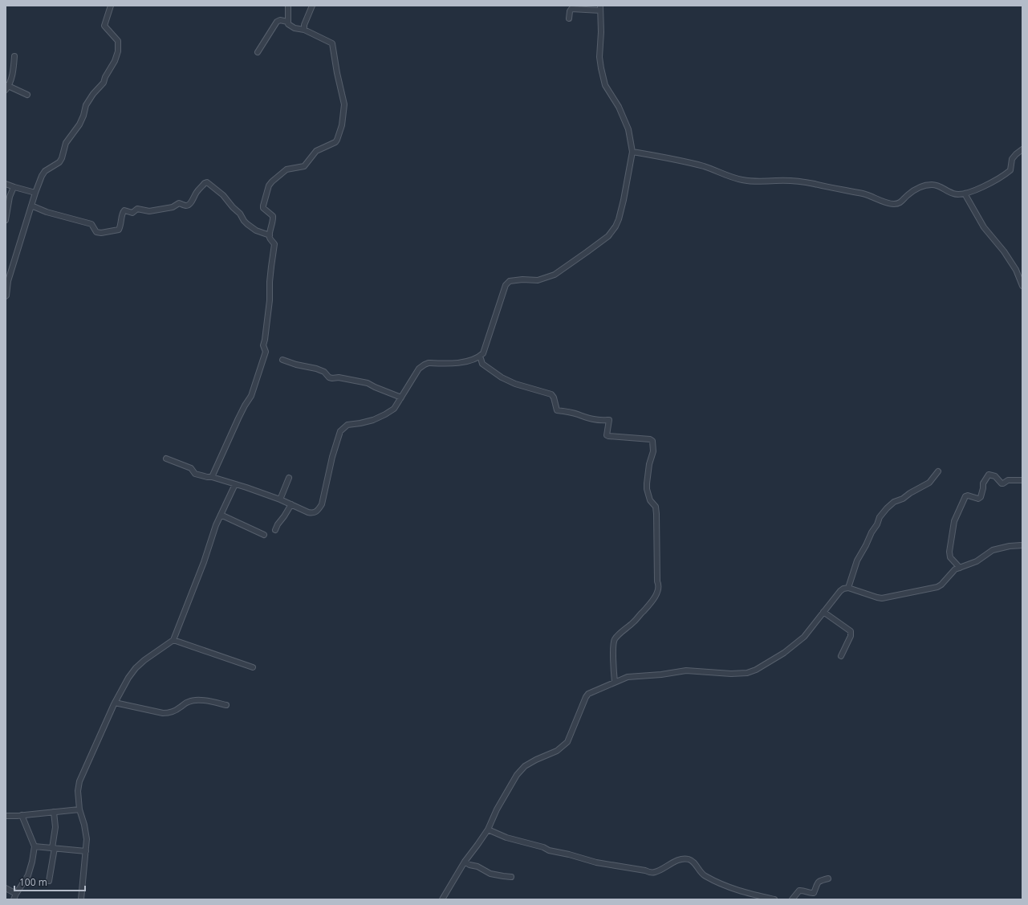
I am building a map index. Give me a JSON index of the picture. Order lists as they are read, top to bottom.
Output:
{
  "scale_bar": "100 m"
}
